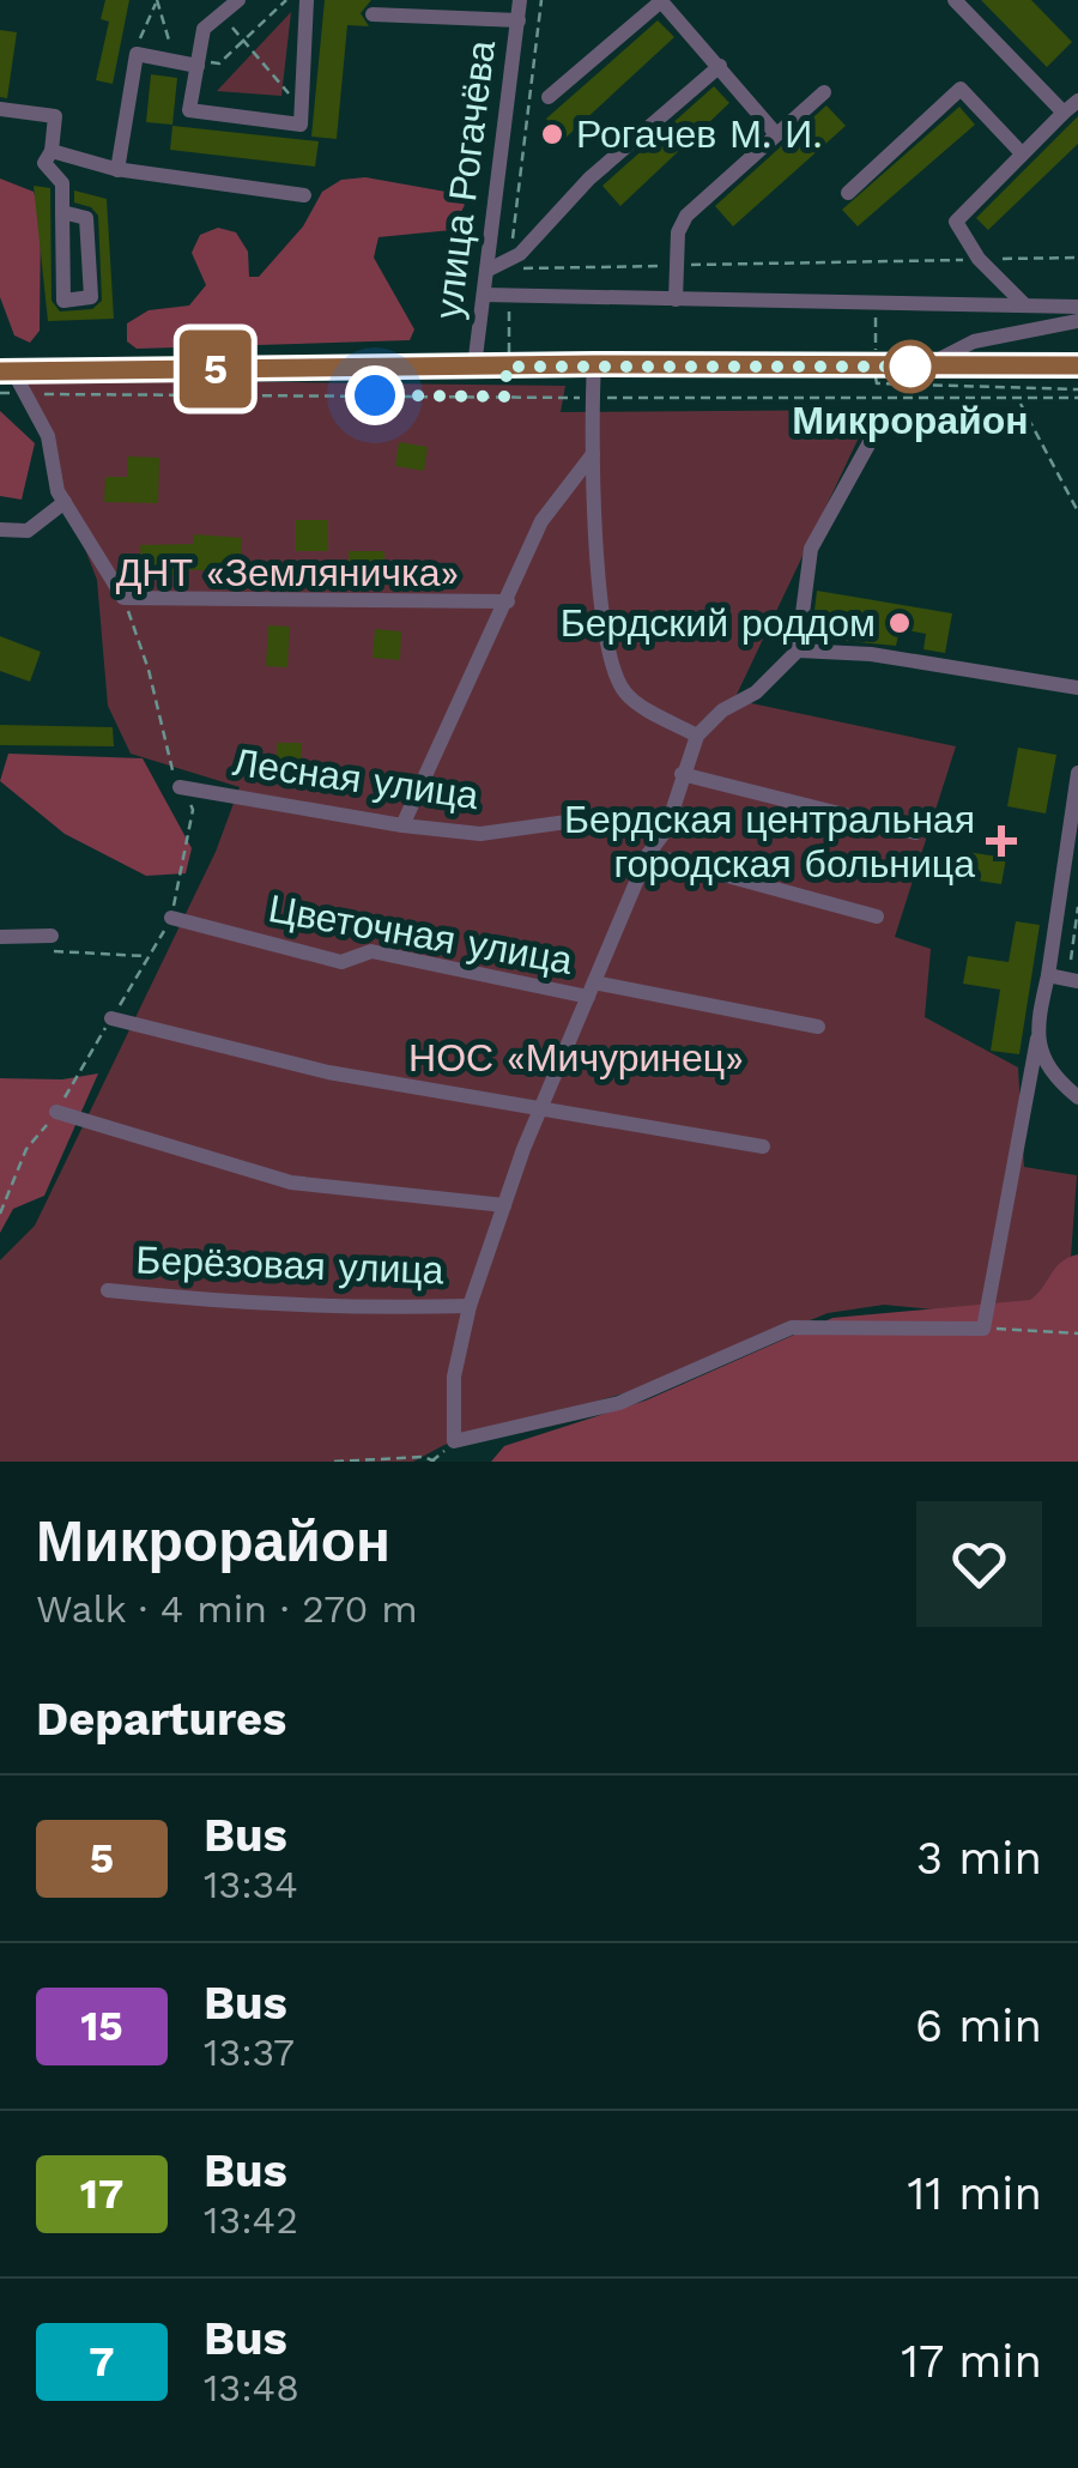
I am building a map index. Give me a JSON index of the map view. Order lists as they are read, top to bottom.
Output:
{
  "streets": {
    "street": [
      "улица Рогачёва",
      "Лесная улица",
      "Цветочная улица",
      "Берёзовая улица"
    ]
  },
  "parks": ["ДНТ «Земляничка»", "НОС «Мичуринец»"],
  "places": {
    "other": ["Рогачев М. И.", "Микрорайон", "Бердский роддом"],
    "health": ["Бердская центральная городская больница"]
  },
  "lines": ["bus line 5"],
  "page": {
    "on_map": "5",
    "heading": [
      ["Микрорайон", "Walk · 4 min · 270 m"],
      "Departures"
    ],
    "list": [
      {
        "mark": "5",
        "name": "Bus",
        "note": "13:34",
        "value": "3 min"
      },
      {
        "mark": "15",
        "name": "Bus",
        "note": "13:37",
        "value": "6 min"
      },
      {
        "mark": "17",
        "name": "Bus",
        "note": "13:42",
        "value": "11 min"
      },
      {
        "mark": "7",
        "name": "Bus",
        "note": "13:48",
        "value": "17 min"
      }
    ]
  }
}
